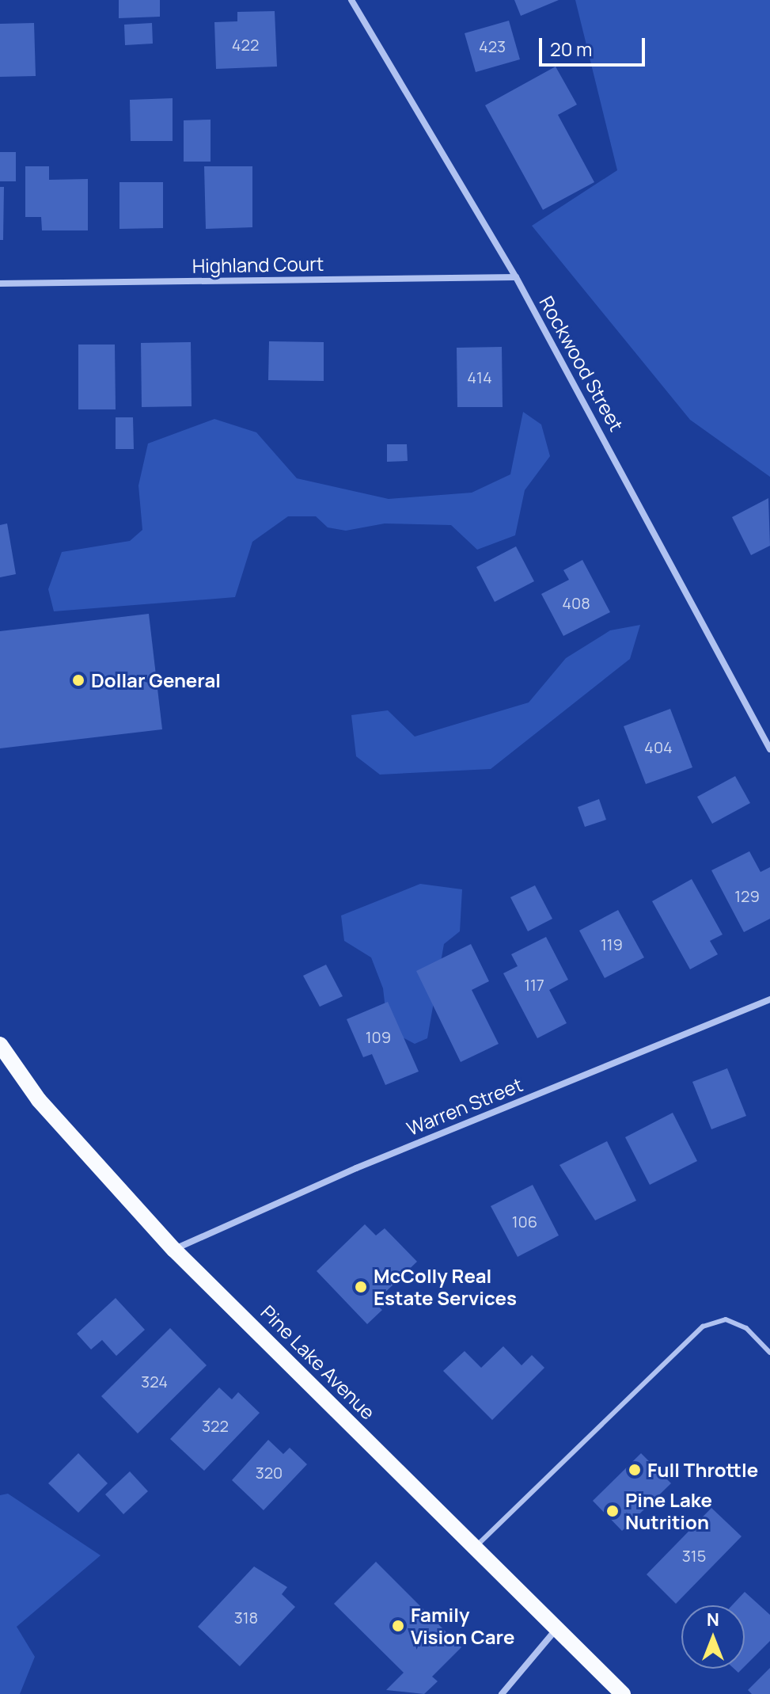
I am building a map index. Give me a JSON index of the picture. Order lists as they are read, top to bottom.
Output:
{
  "streets": {
    "main road": ["Pine Lake Avenue"],
    "street": ["Highland Court", "Rockwood Street", "Warren Street"]
  },
  "crossings": [
    ["Highland Court", "Rockwood Street"],
    ["Warren Street", "Pine Lake Avenue"]
  ],
  "places": [
    "Dollar General",
    "McColly Real Estate Services",
    "Full Throttle",
    "Pine Lake Nutrition",
    "Family Vision Care"
  ],
  "house_numbers": [
    "422",
    "423",
    "414",
    "408",
    "404",
    "129",
    "119",
    "117",
    "109",
    "106",
    "324",
    "322",
    "320",
    "315",
    "318"
  ],
  "scale_bar": "20 m",
  "north": "top"
}
